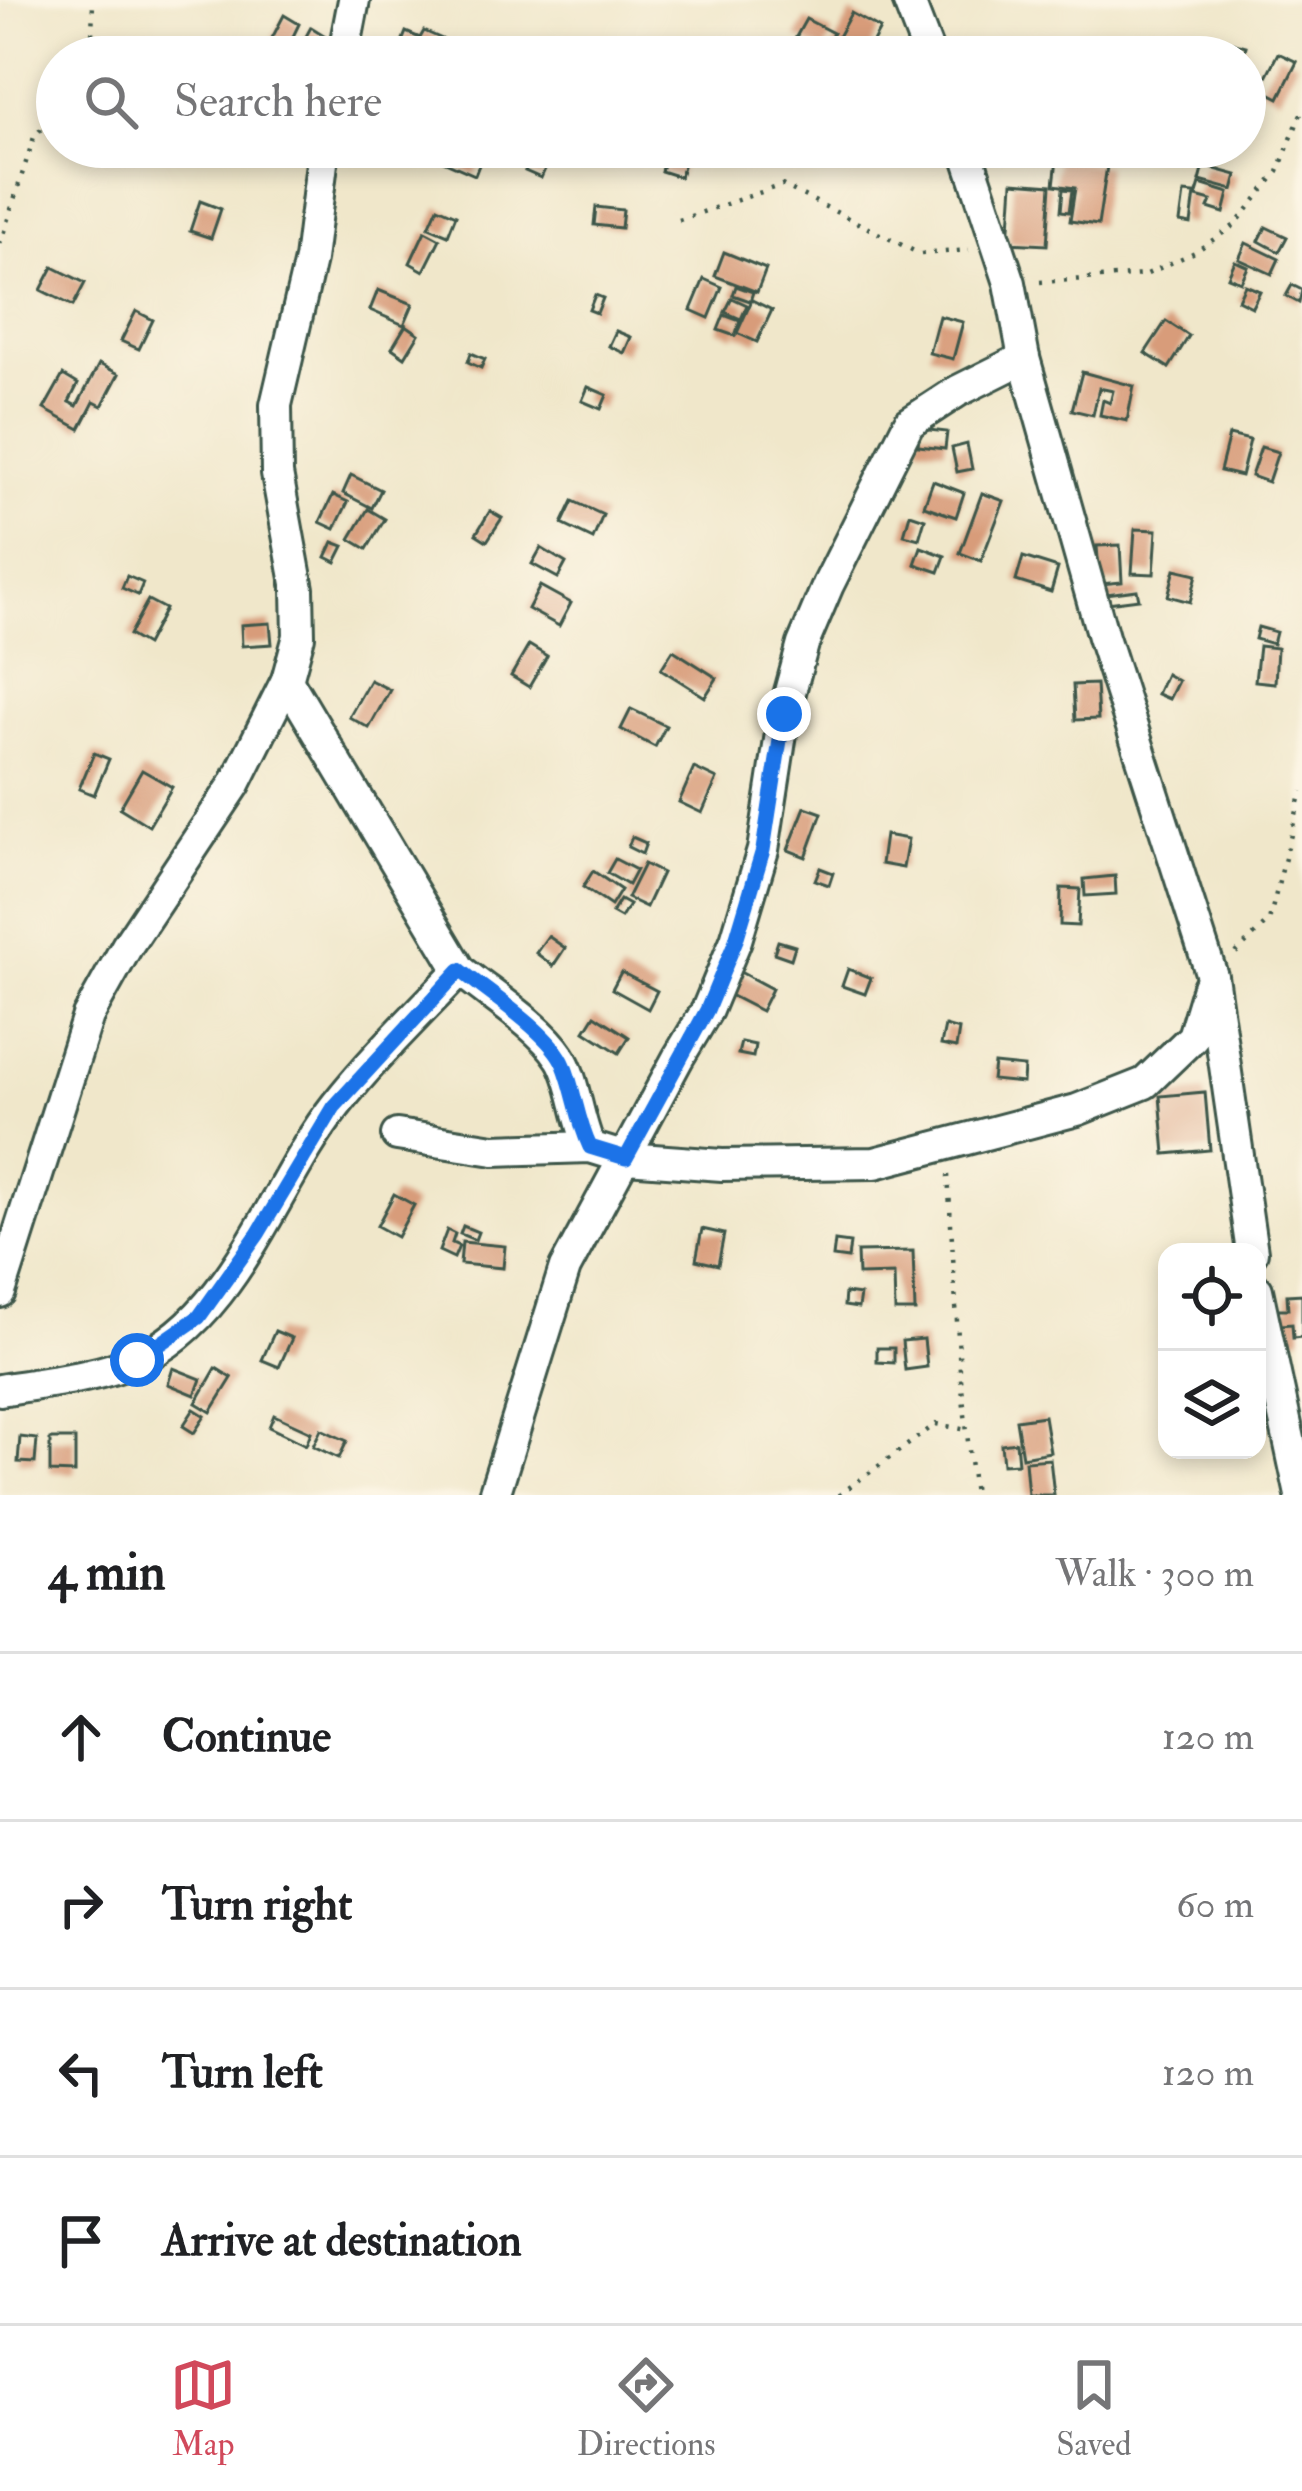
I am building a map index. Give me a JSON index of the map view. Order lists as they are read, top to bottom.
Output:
{
  "page": {
    "search": "Search here",
    "heading": ["4 min", "Walk · 300 m"],
    "list": [
      ["Continue", "120 m"],
      ["Turn right", "60 m"],
      ["Turn left", "120 m"],
      "Arrive at destination"
    ],
    "nav": ["Map", "Directions", "Saved"]
  }
}
